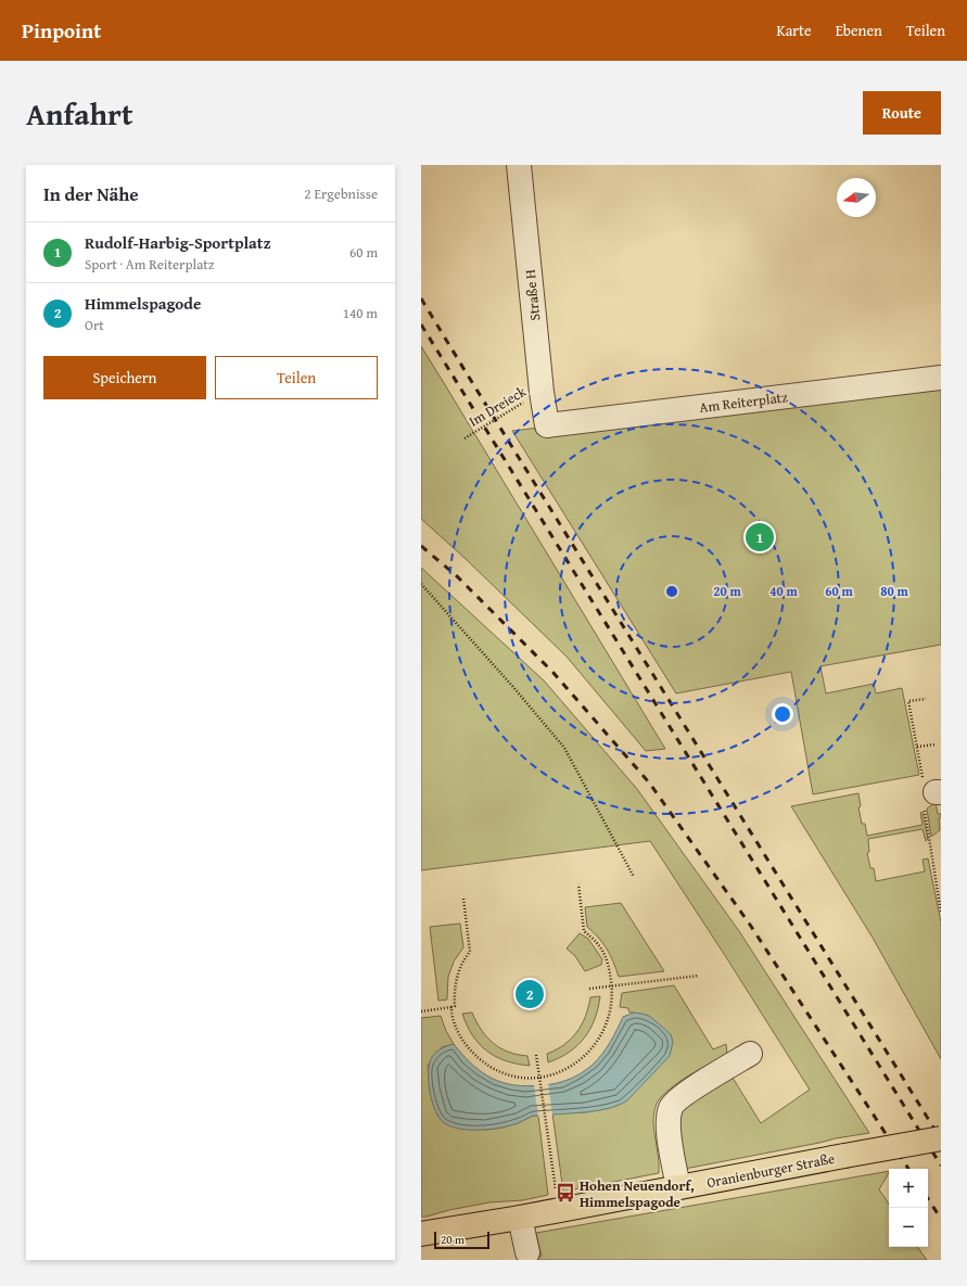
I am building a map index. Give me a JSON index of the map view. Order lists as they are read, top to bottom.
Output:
{
  "streets": {
    "main road": ["Oranienburger Straße"],
    "street": ["Straße H", "Am Reiterplatz"],
    "path": ["Im Dreieck"]
  },
  "crossings": [
    ["Straße H", "Am Reiterplatz"],
    ["Straße H", "Im Dreieck"]
  ],
  "places": {
    "bus stop": ["Hohen Neuendorf, Himmelspagode"]
  },
  "scale_bar": "20 m",
  "north": "left",
  "page": {
    "header": "Pinpoint",
    "nav": ["Karte", "Ebenen", "Teilen"],
    "title": "Anfahrt",
    "buttons": [
      "Route",
      ["Speichern", "Teilen"]
    ],
    "heading": ["In der Nähe", "2 Ergebnisse"],
    "list": [
      {
        "mark": "1",
        "name": "Rudolf-Harbig-Sportplatz",
        "note": "Sport · Am Reiterplatz",
        "value": "60 m"
      },
      {
        "mark": "2",
        "name": "Himmelspagode",
        "note": "Ort",
        "value": "140 m"
      }
    ],
    "pins": ["1", "2"],
    "map_buttons": ["+", "−"],
    "scale": "20 m"
  },
  "rings": [
    "20 m",
    "40 m",
    "60 m",
    "80 m"
  ]
}
